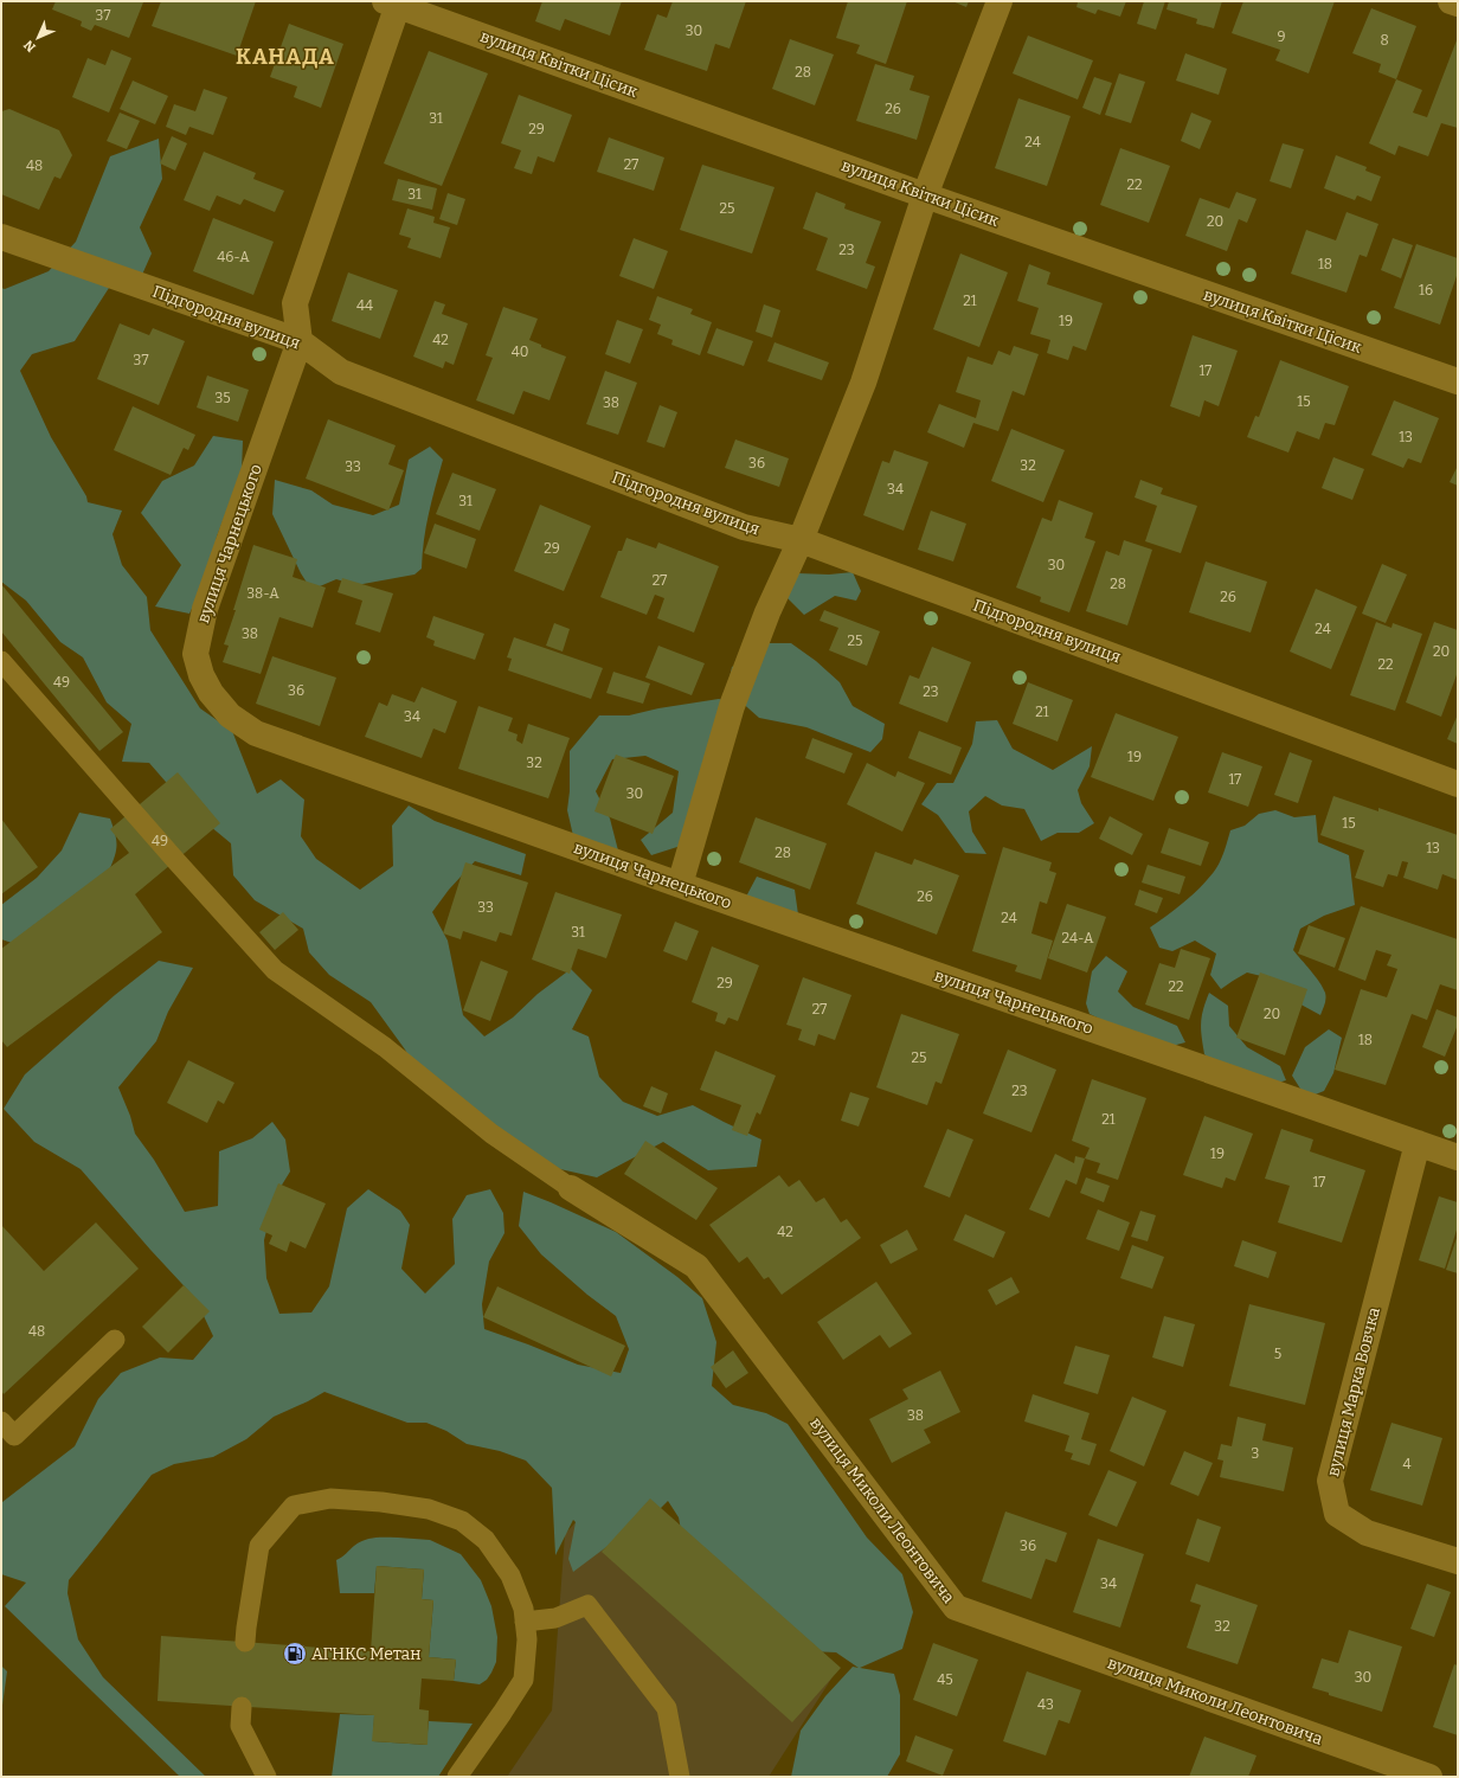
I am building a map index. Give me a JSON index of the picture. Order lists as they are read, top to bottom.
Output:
{
  "streets": {
    "street": [
      "вулиця Квітки Цісик",
      "Підгородня вулиця",
      "вулиця Чарнецького",
      "вулиця Марка Вовчка",
      "вулиця Миколи Леонтовича"
    ]
  },
  "crossings": [
    ["Підгородня вулиця", "вулиця Чарнецького"],
    ["вулиця Чарнецького", "вулиця Марка Вовчка"]
  ],
  "districts": ["КАНАДА"],
  "places": {
    "fuel station": ["АГНКС Метан"]
  },
  "house_numbers": [
    "37",
    "30",
    "9",
    "8",
    "28",
    "26",
    "31",
    "29",
    "24",
    "27",
    "48",
    "22",
    "31",
    "25",
    "20",
    "23",
    "46-А",
    "18",
    "16",
    "21",
    "44",
    "19",
    "42",
    "40",
    "37",
    "17",
    "35",
    "15",
    "38",
    "13",
    "36",
    "32",
    "33",
    "34",
    "31",
    "29",
    "30",
    "27",
    "28",
    "38-А",
    "26",
    "24",
    "38",
    "25",
    "20",
    "22",
    "49",
    "36",
    "23",
    "21",
    "34",
    "19",
    "32",
    "17",
    "30",
    "15",
    "49",
    "13",
    "28",
    "26",
    "33",
    "24",
    "31",
    "24-А",
    "29",
    "22",
    "27",
    "20",
    "18",
    "25",
    "23",
    "21",
    "19",
    "17",
    "42",
    "48",
    "5",
    "38",
    "3",
    "4",
    "36",
    "34",
    "32",
    "30",
    "45",
    "43"
  ],
  "north": "bottom left"
}
